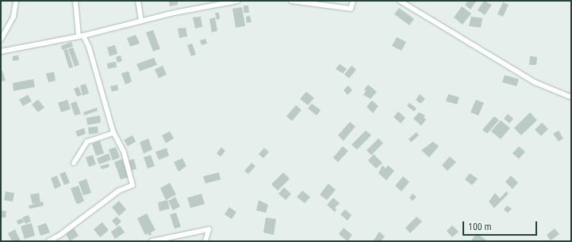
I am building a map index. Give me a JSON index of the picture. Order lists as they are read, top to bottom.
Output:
{
  "scale_bar": "100 m"
}
